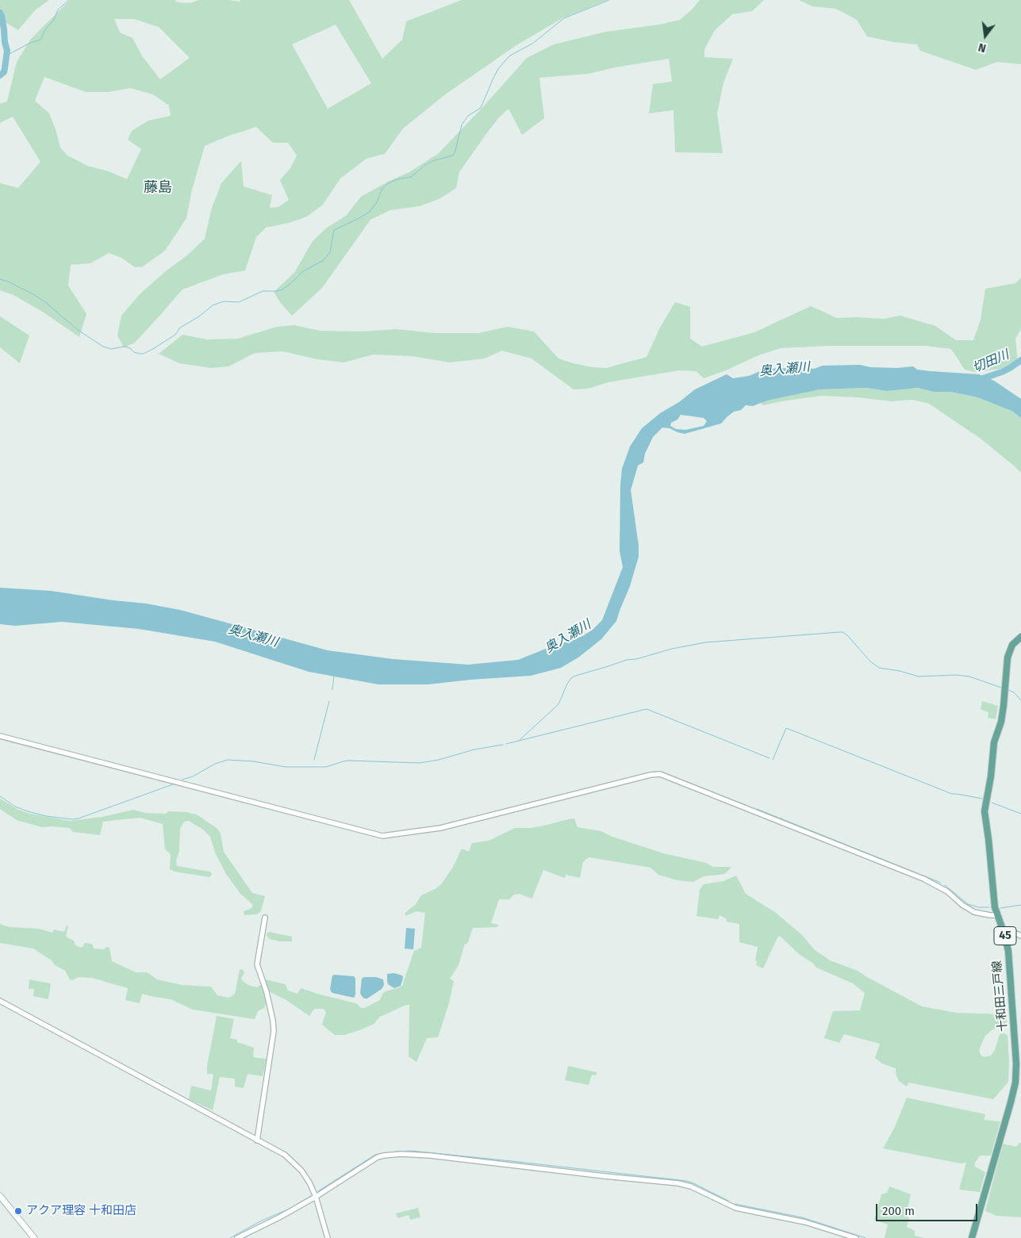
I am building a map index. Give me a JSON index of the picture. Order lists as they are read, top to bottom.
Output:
{
  "streets": {
    "main road": ["45", "十和田三戸線"]
  },
  "districts": ["藤島"],
  "water": ["切田川", "奥入瀬川"],
  "places": ["アクア理容 十和田店"],
  "scale_bar": "200 m",
  "north": "bottom"
}
